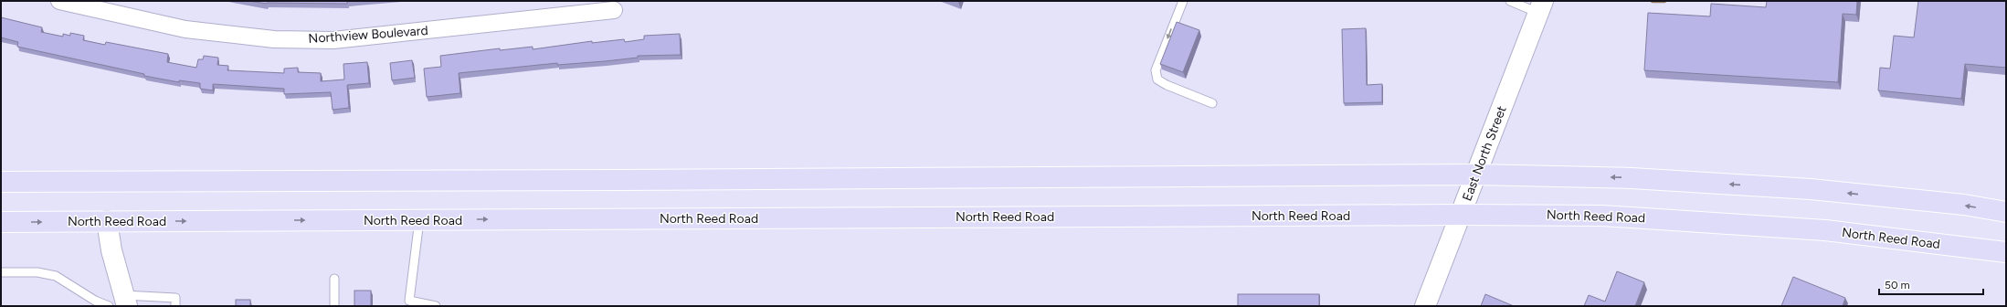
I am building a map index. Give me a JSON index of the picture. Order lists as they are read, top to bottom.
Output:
{
  "streets": {
    "main road": ["North Reed Road"],
    "street": ["Northview Boulevard", "East North Street"]
  },
  "crossings": [
    ["East North Street", "North Reed Road"]
  ],
  "scale_bar": "50 m"
}
